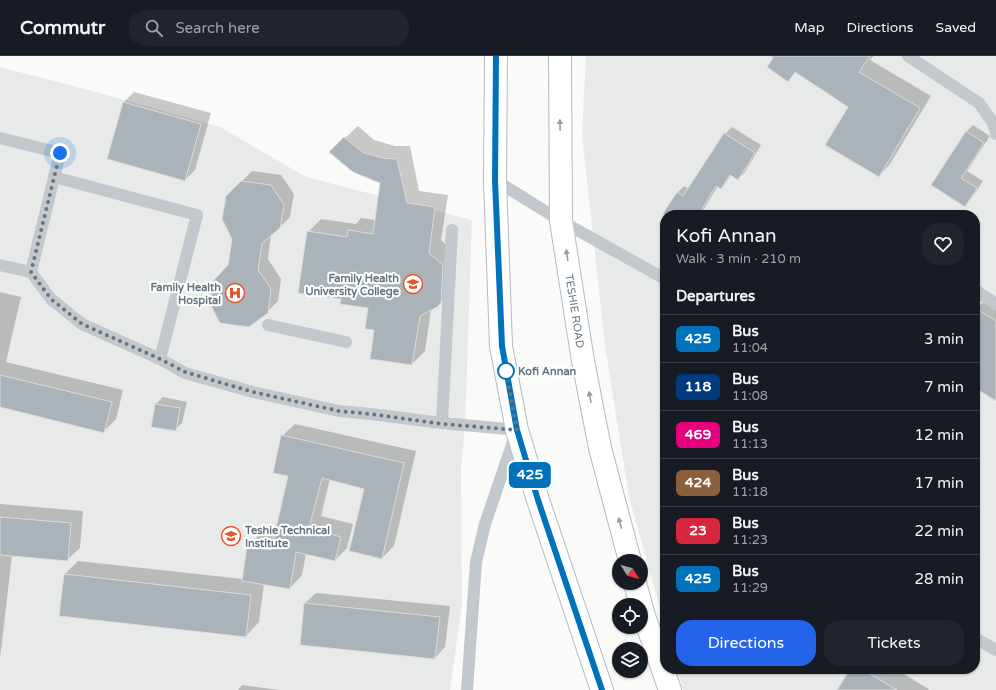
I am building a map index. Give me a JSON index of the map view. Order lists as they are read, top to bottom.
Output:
{
  "streets": {
    "main road": ["TESHIE ROAD"]
  },
  "places": {
    "school or university": ["Family Health University College", "Teshie Technical Institute"],
    "hospital": ["Family Health Hospital"],
    "other": ["Kofi Annan"]
  },
  "lines": ["bus line 425"],
  "north": "bottom right",
  "page": {
    "header": "Commutr",
    "search": "Search here",
    "nav": ["Map", "Directions", "Saved"],
    "on_map": "425",
    "heading": [
      ["Kofi Annan", "Walk · 3 min · 210 m"],
      "Departures"
    ],
    "list": [
      {
        "mark": "425",
        "name": "Bus",
        "note": "11:04",
        "value": "3 min"
      },
      {
        "mark": "118",
        "name": "Bus",
        "note": "11:08",
        "value": "7 min"
      },
      {
        "mark": "469",
        "name": "Bus",
        "note": "11:13",
        "value": "12 min"
      },
      {
        "mark": "424",
        "name": "Bus",
        "note": "11:18",
        "value": "17 min"
      },
      {
        "mark": "23",
        "name": "Bus",
        "note": "11:23",
        "value": "22 min"
      },
      {
        "mark": "425",
        "name": "Bus",
        "note": "11:29",
        "value": "28 min"
      }
    ],
    "buttons": ["Directions", "Tickets"]
  }
}
